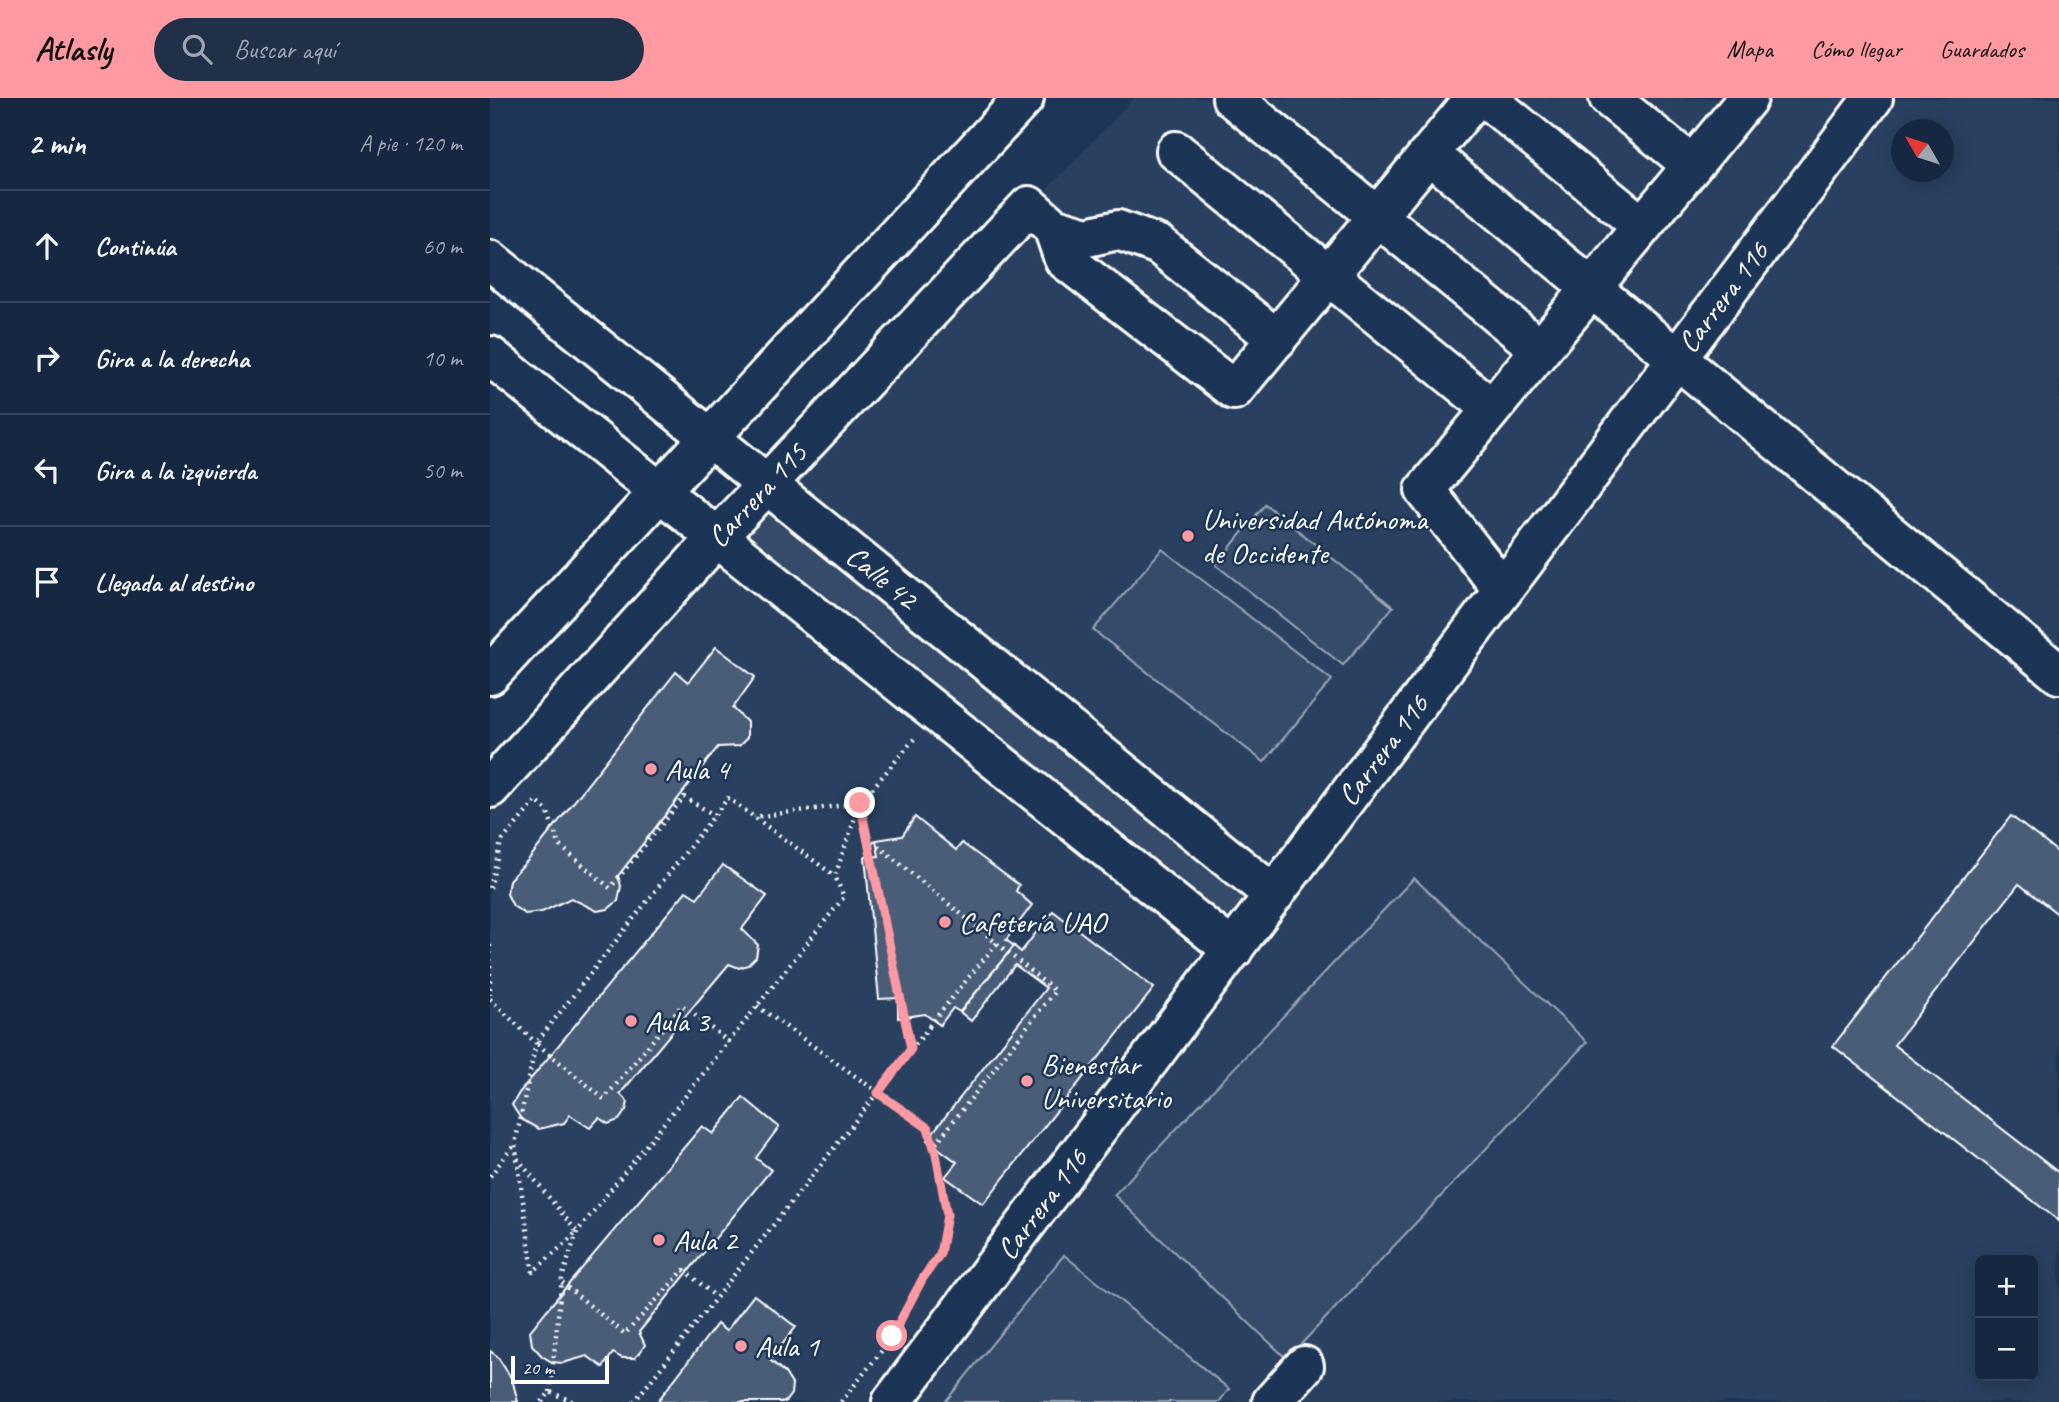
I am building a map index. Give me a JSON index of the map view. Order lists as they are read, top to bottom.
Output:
{
  "streets": {
    "street": ["Carrera 116", "Carrera 115", "Calle 42"]
  },
  "crossings": [
    ["Carrera 116", "Calle 42"],
    ["Carrera 115", "Calle 42"]
  ],
  "places": [
    "Universidad Autónoma de Occidente",
    "Aula 4",
    "Cafetería UAO",
    "Aula 3",
    "Bienestar Universitario",
    "Aula 2",
    "Aula 1"
  ],
  "scale_bar": "20 m",
  "north": "top left",
  "page": {
    "header": "Atlasly",
    "search": "Buscar aquí",
    "nav": ["Mapa", "Cómo llegar", "Guardados"],
    "heading": ["2 min", "A pie · 120 m"],
    "list": [
      ["Continúa", "60 m"],
      ["Gira a la derecha", "10 m"],
      ["Gira a la izquierda", "50 m"],
      "Llegada al destino"
    ],
    "map_buttons": ["+", "−"],
    "scale": "20 m"
  }
}
